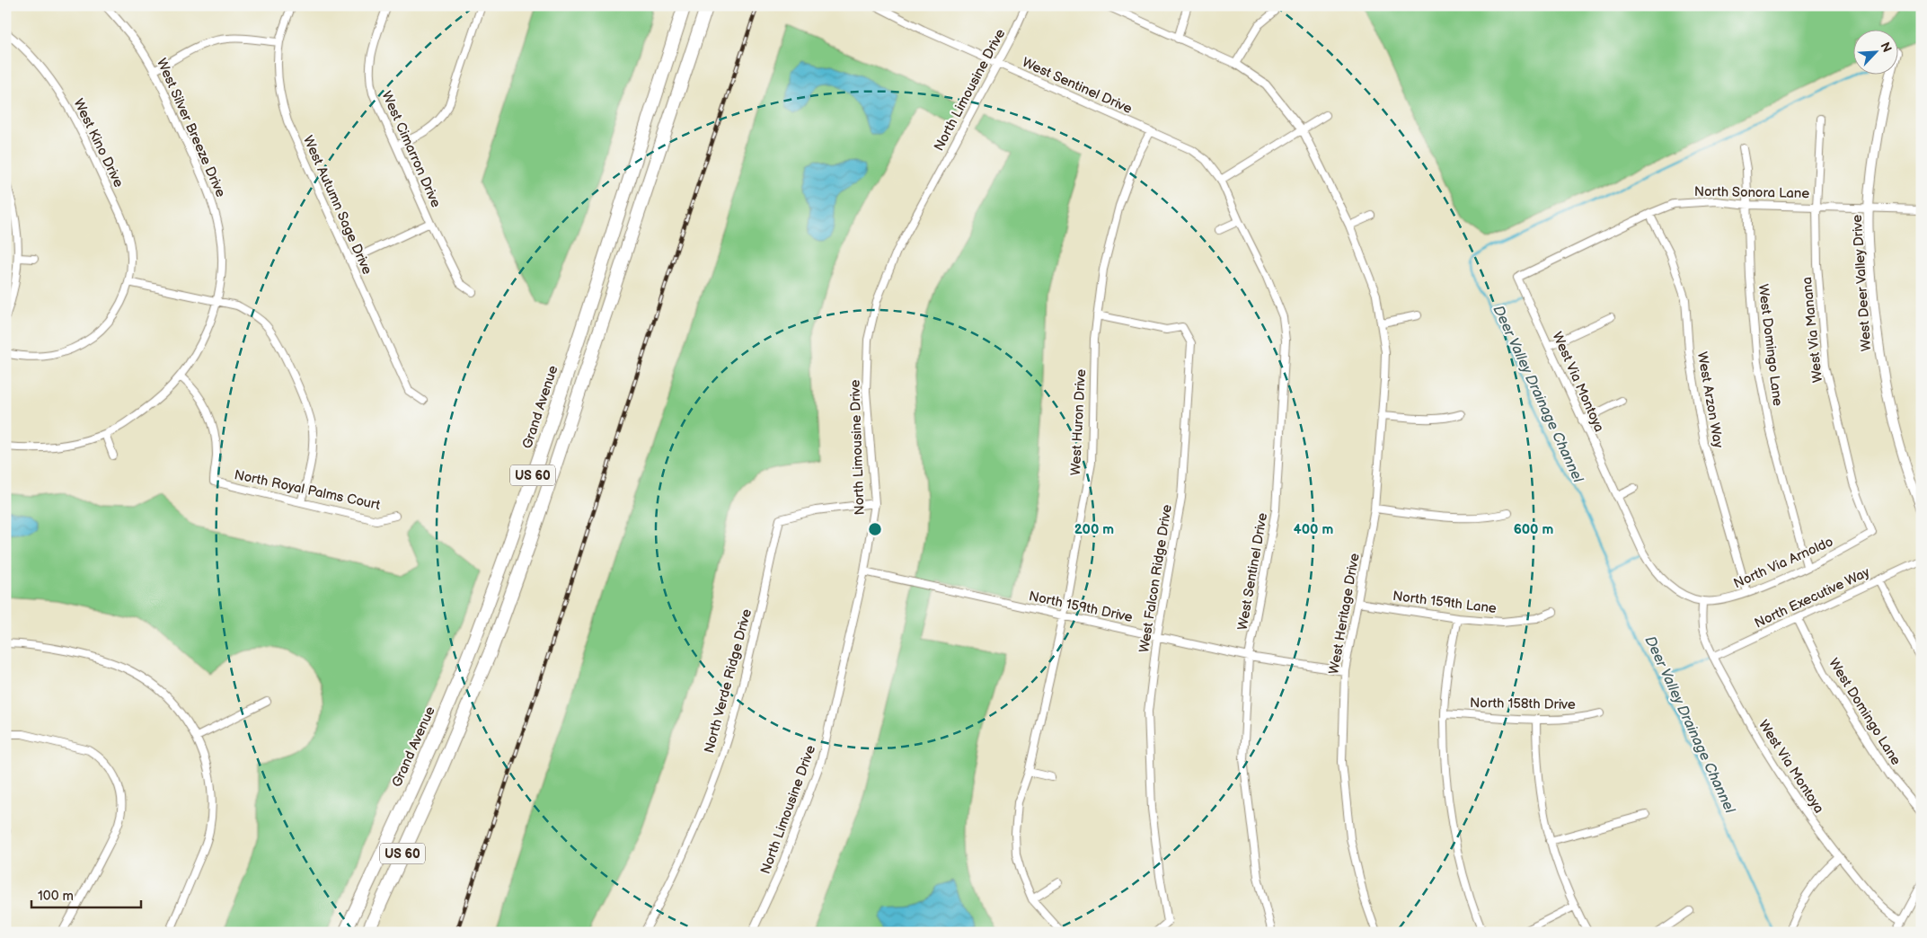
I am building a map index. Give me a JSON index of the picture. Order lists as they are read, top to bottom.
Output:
{
  "streets": {
    "highway": ["Grand Avenue", "US 60"],
    "street": [
      "West Sentinel Drive",
      "North Limousine Drive",
      "West Silver Breeze Drive",
      "West Kino Drive",
      "West Cimarron Drive",
      "North Sonora Lane",
      "West Autumn Sage Drive",
      "West Deer Valley Drive",
      "West Via Manana",
      "West Domingo Lane",
      "West Via Montoya",
      "West Arzon Way",
      "West Huron Drive",
      "North Royal Palms Court",
      "North Via Arnoldo",
      "West Falcon Ridge Drive",
      "North Executive Way",
      "North 159th Lane",
      "North 159th Drive",
      "West Heritage Drive",
      "North Verde Ridge Drive",
      "North 158th Drive"
    ]
  },
  "crossings": [
    ["West Sentinel Drive", "North Limousine Drive"],
    ["West Sentinel Drive", "West Huron Drive"],
    ["West Sentinel Drive", "North 159th Drive"],
    ["North Limousine Drive", "North 159th Drive"],
    ["North Limousine Drive", "North Verde Ridge Drive"],
    ["West Silver Breeze Drive", "North Royal Palms Court"],
    ["North Sonora Lane", "West Deer Valley Drive"],
    ["North Sonora Lane", "West Via Manana"],
    ["North Sonora Lane", "West Domingo Lane"],
    ["North Sonora Lane", "West Via Montoya"],
    ["North Sonora Lane", "West Arzon Way"],
    ["West Via Manana", "North Via Arnoldo"],
    ["West Domingo Lane", "North Via Arnoldo"],
    ["West Domingo Lane", "North Executive Way"],
    ["West Via Montoya", "North Via Arnoldo"],
    ["West Via Montoya", "North Executive Way"],
    ["West Arzon Way", "North Via Arnoldo"],
    ["West Huron Drive", "West Falcon Ridge Drive"],
    ["West Huron Drive", "North 159th Drive"],
    ["West Falcon Ridge Drive", "North 159th Drive"],
    ["North 159th Lane", "West Heritage Drive"],
    ["North 159th Drive", "West Heritage Drive"]
  ],
  "water": ["Deer Valley Drainage Channel"],
  "scale_bar": "100 m",
  "north": "top right",
  "rings": ["200 m", "400 m", "600 m"]
}
